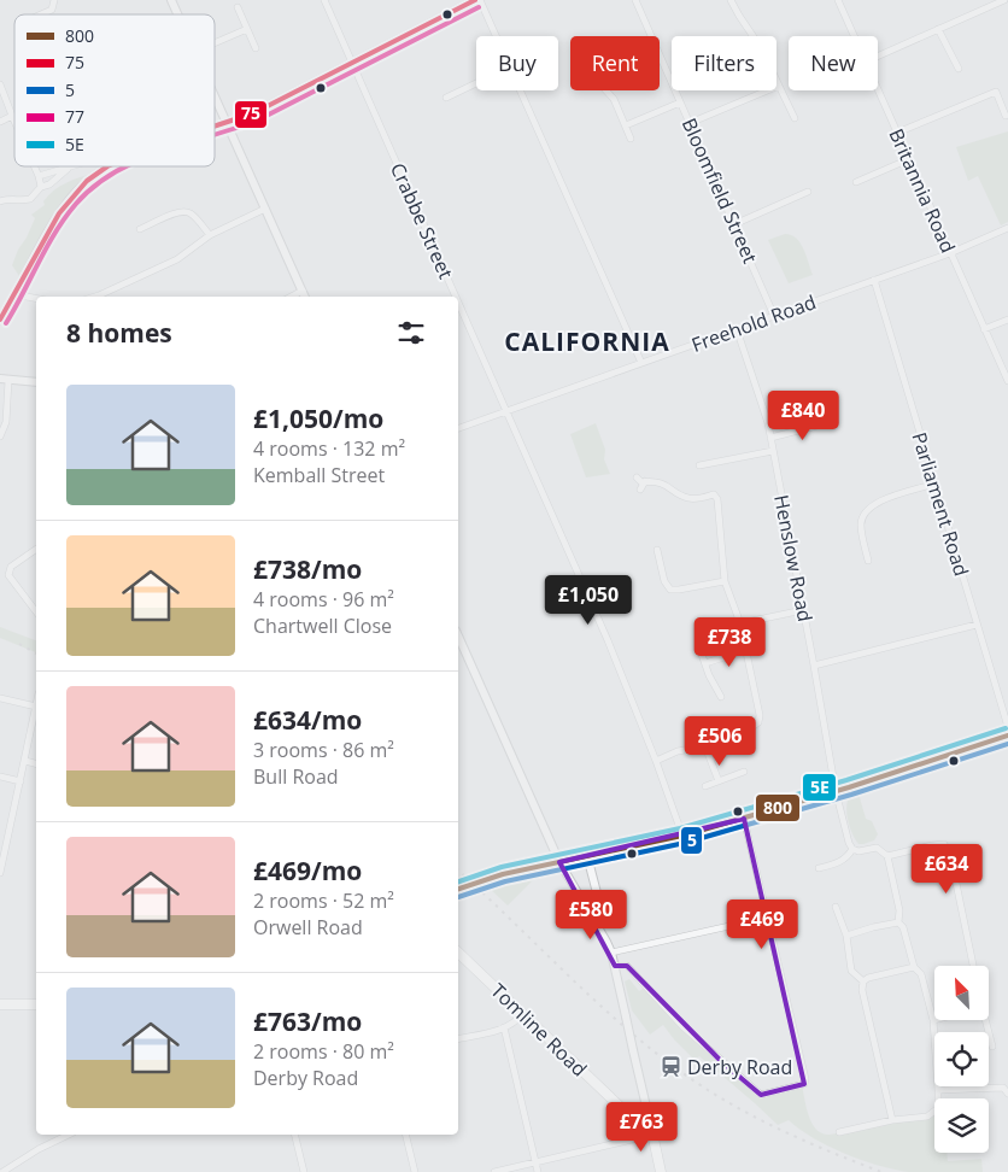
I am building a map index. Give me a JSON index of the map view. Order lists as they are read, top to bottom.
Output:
{
  "streets": {
    "main road": ["Tomline Road"],
    "street": [
      "Bloomfield Street",
      "Britannia Road",
      "Crabbe Street",
      "Freehold Road",
      "Parliament Road",
      "Henslow Road"
    ]
  },
  "crossings": [
    ["Bloomfield Street", "Freehold Road"],
    ["Britannia Road", "Freehold Road"],
    ["Crabbe Street", "Freehold Road"],
    ["Freehold Road", "Parliament Road"],
    ["Freehold Road", "Henslow Road"]
  ],
  "districts": ["CALIFORNIA"],
  "places": {
    "station": ["Derby Road"]
  },
  "lines": [
    "transit line 75",
    "transit line 77",
    "transit line 5E",
    "transit line 800",
    "transit line 5"
  ],
  "legend": [
    "800",
    "75",
    "5",
    "77",
    "5E"
  ],
  "north": "top left",
  "page": {
    "chip": [
      "Buy",
      "Rent",
      "Filters",
      "New"
    ],
    "heading": "8 homes",
    "list": [
      {
        "name": "£1,050/mo",
        "note": "4 rooms · 132 m² · Kemball Street"
      },
      {
        "name": "£738/mo",
        "note": "4 rooms · 96 m² · Chartwell Close"
      },
      {
        "name": "£634/mo",
        "note": "3 rooms · 86 m² · Bull Road"
      },
      {
        "name": "£469/mo",
        "note": "2 rooms · 52 m² · Orwell Road"
      },
      {
        "name": "£763/mo",
        "note": "2 rooms · 80 m² · Derby Road"
      }
    ],
    "price": [
      "£840",
      "£1,050",
      "£738",
      "£506",
      "£634",
      "£580",
      "£469",
      "£763"
    ]
  }
}
